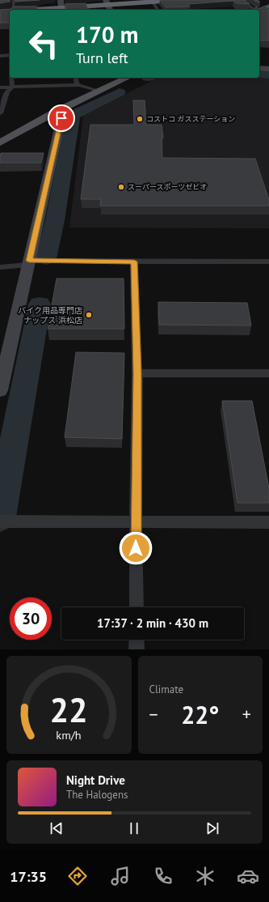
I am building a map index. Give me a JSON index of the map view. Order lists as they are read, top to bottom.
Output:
{
  "places": ["コストコ ガスステーション", "スーパースポーツゼビオ", "バイク用品専門店 ナップス 浜松店"],
  "page": {
    "turn": ["170 m", "Turn left"],
    "limit": "30",
    "trip": "17:37 · 2 min · 430 m",
    "tile": "Climate",
    "heat": ["−", "22°", "+"],
    "song": ["Night Drive", "The Halogens"],
    "tabs": "17:35",
    "gauge": ["22", "km/h"]
  }
}
